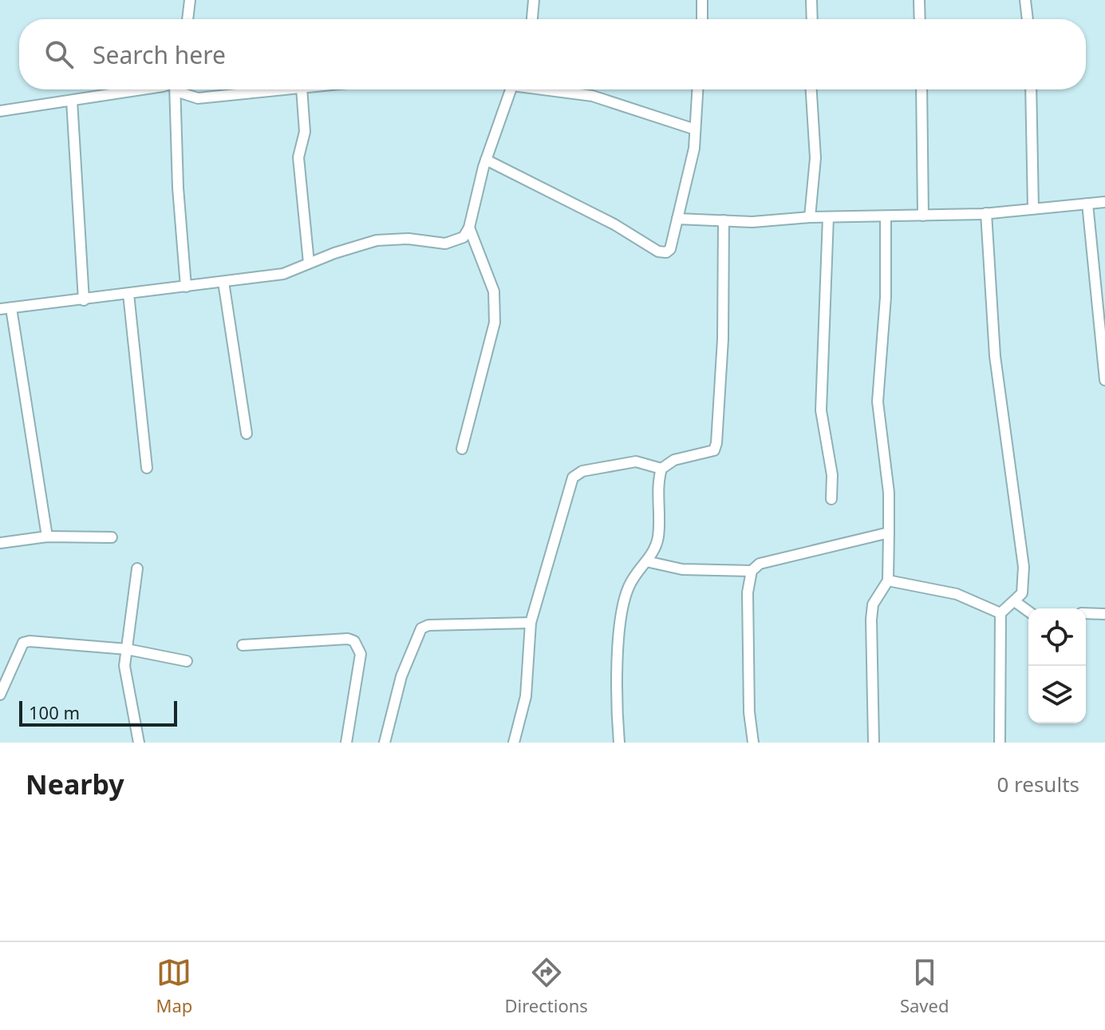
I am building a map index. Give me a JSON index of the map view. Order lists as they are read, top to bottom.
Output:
{
  "scale_bar": "100 m",
  "page": {
    "search": "Search here",
    "scale": "100 m",
    "heading": ["Nearby", "0 results"],
    "nav": ["Map", "Directions", "Saved"]
  }
}
